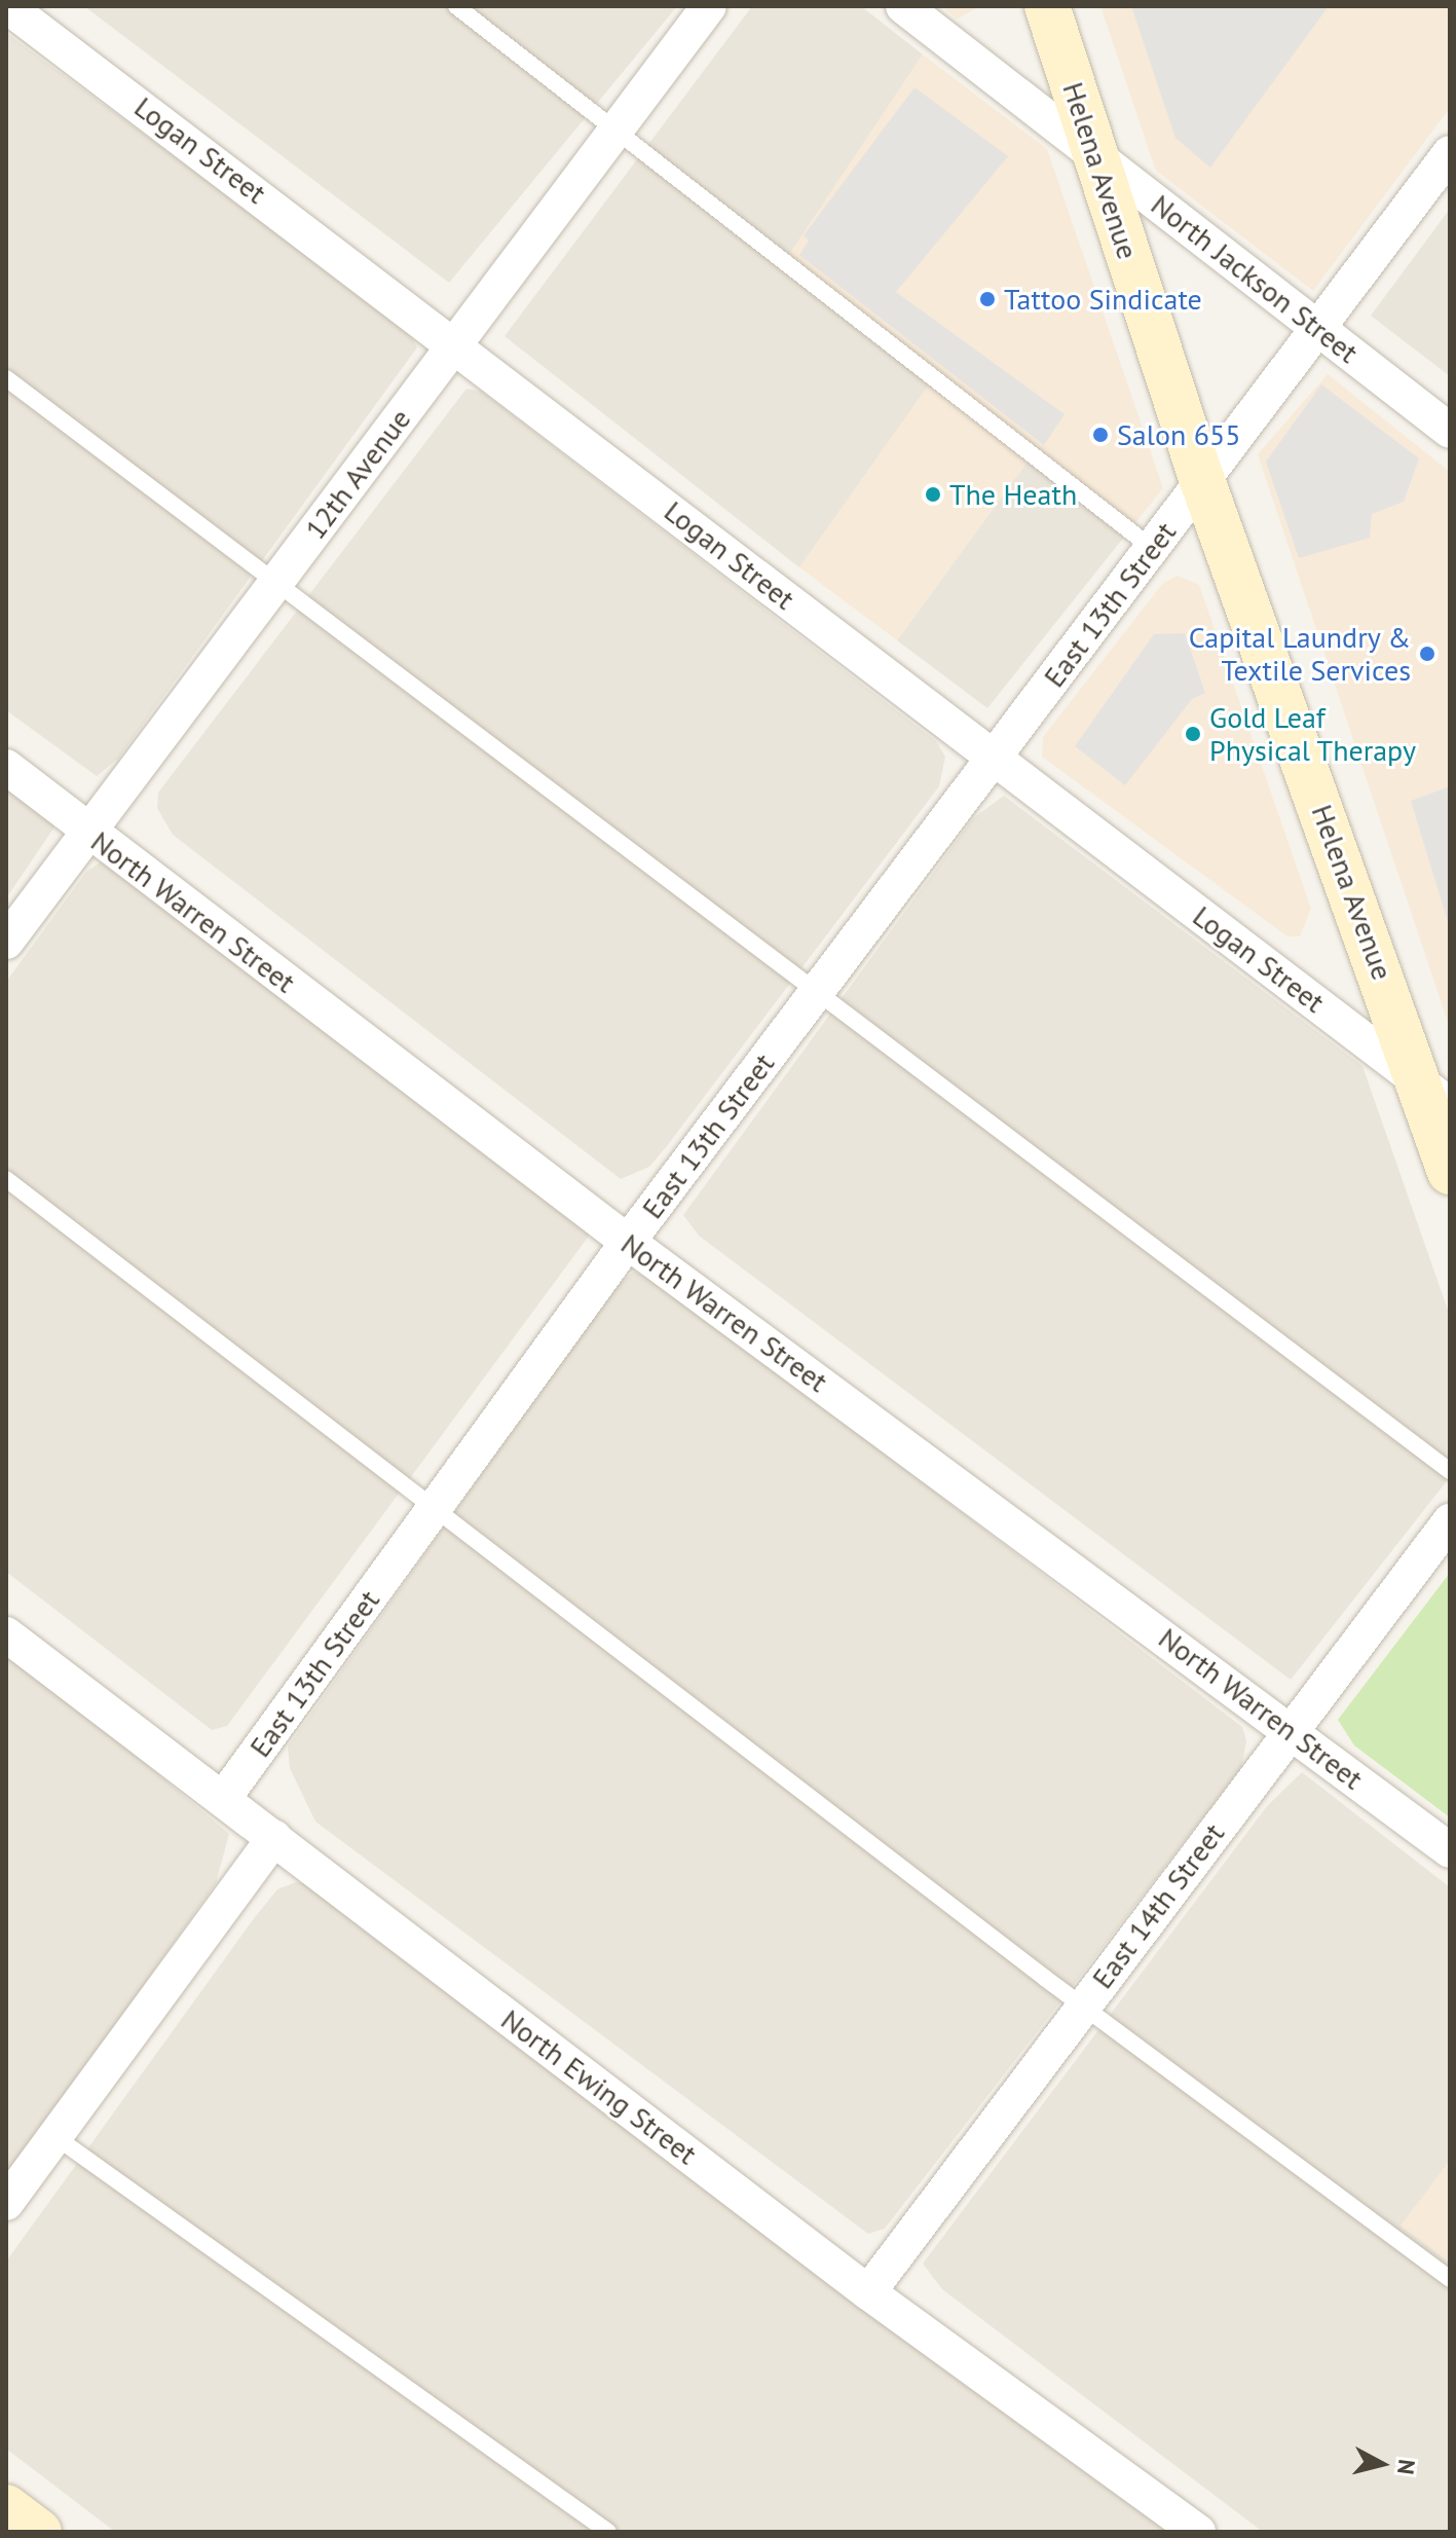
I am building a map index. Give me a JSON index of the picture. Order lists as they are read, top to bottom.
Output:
{
  "streets": {
    "main road": ["Helena Avenue"],
    "street": [
      "Logan Street",
      "North Jackson Street",
      "12th Avenue",
      "East 13th Street",
      "North Warren Street",
      "East 14th Street",
      "North Ewing Street"
    ]
  },
  "crossings": [
    ["Logan Street", "Helena Avenue"],
    ["Logan Street", "12th Avenue"],
    ["Logan Street", "East 13th Street"],
    ["Helena Avenue", "North Jackson Street"],
    ["Helena Avenue", "East 13th Street"],
    ["North Jackson Street", "East 13th Street"],
    ["12th Avenue", "North Warren Street"],
    ["East 13th Street", "North Warren Street"],
    ["East 13th Street", "North Ewing Street"],
    ["North Warren Street", "East 14th Street"],
    ["East 14th Street", "North Ewing Street"]
  ],
  "places": [
    "Tattoo Sindicate",
    "Salon 655",
    "The Heath",
    "Capital Laundry & Textile Services",
    "Gold Leaf Physical Therapy"
  ],
  "north": "right"
}
